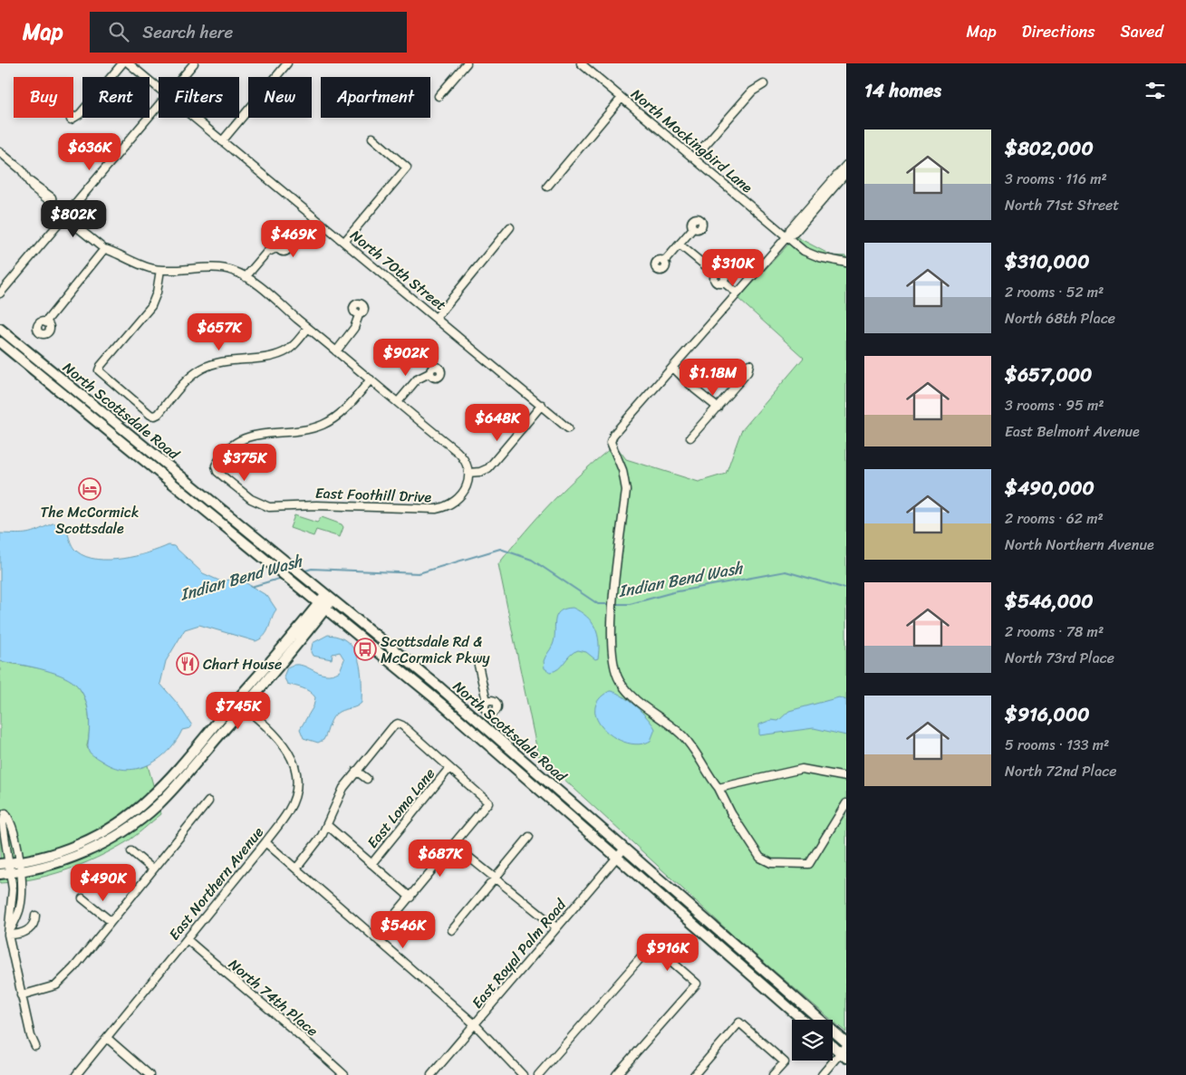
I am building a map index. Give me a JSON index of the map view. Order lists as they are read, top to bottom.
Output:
{
  "streets": {
    "main road": ["North Scottsdale Road"],
    "street": [
      "North Mockingbird Lane",
      "North 70th Street",
      "East Foothill Drive",
      "East Loma Lane",
      "East Northern Avenue",
      "East Royal Palm Road",
      "North 74th Place"
    ]
  },
  "crossings": [
    ["North Scottsdale Road", "East Royal Palm Road"],
    ["East Northern Avenue", "North 74th Place"]
  ],
  "water": ["Indian Bend Wash"],
  "places": {
    "hotel": ["The McCormick Scottsdale"],
    "bus stop": ["Scottsdale Rd & McCormick Pkwy"],
    "restaurant": ["Chart House"]
  },
  "page": {
    "header": "Map",
    "search": "Search here",
    "nav": ["Map", "Directions", "Saved"],
    "heading": "14 homes",
    "chip": [
      "Buy",
      "Rent",
      "Filters",
      "New",
      "Apartment"
    ],
    "list": [
      {
        "name": "$802,000",
        "note": "3 rooms · 116 m² · North 71st Street"
      },
      {
        "name": "$310,000",
        "note": "2 rooms · 52 m² · North 68th Place"
      },
      {
        "name": "$657,000",
        "note": "3 rooms · 95 m² · East Belmont Avenue"
      },
      {
        "name": "$490,000",
        "note": "2 rooms · 62 m² · North Northern Avenue"
      },
      {
        "name": "$546,000",
        "note": "2 rooms · 78 m² · North 73rd Place"
      },
      {
        "name": "$916,000",
        "note": "5 rooms · 133 m² · North 72nd Place"
      }
    ],
    "price": [
      "$636K",
      "$802K",
      "$469K",
      "$310K",
      "$657K",
      "$902K",
      "$1.18M",
      "$648K",
      "$375K",
      "$745K",
      "$687K",
      "$490K",
      "$546K",
      "$916K"
    ]
  }
}
